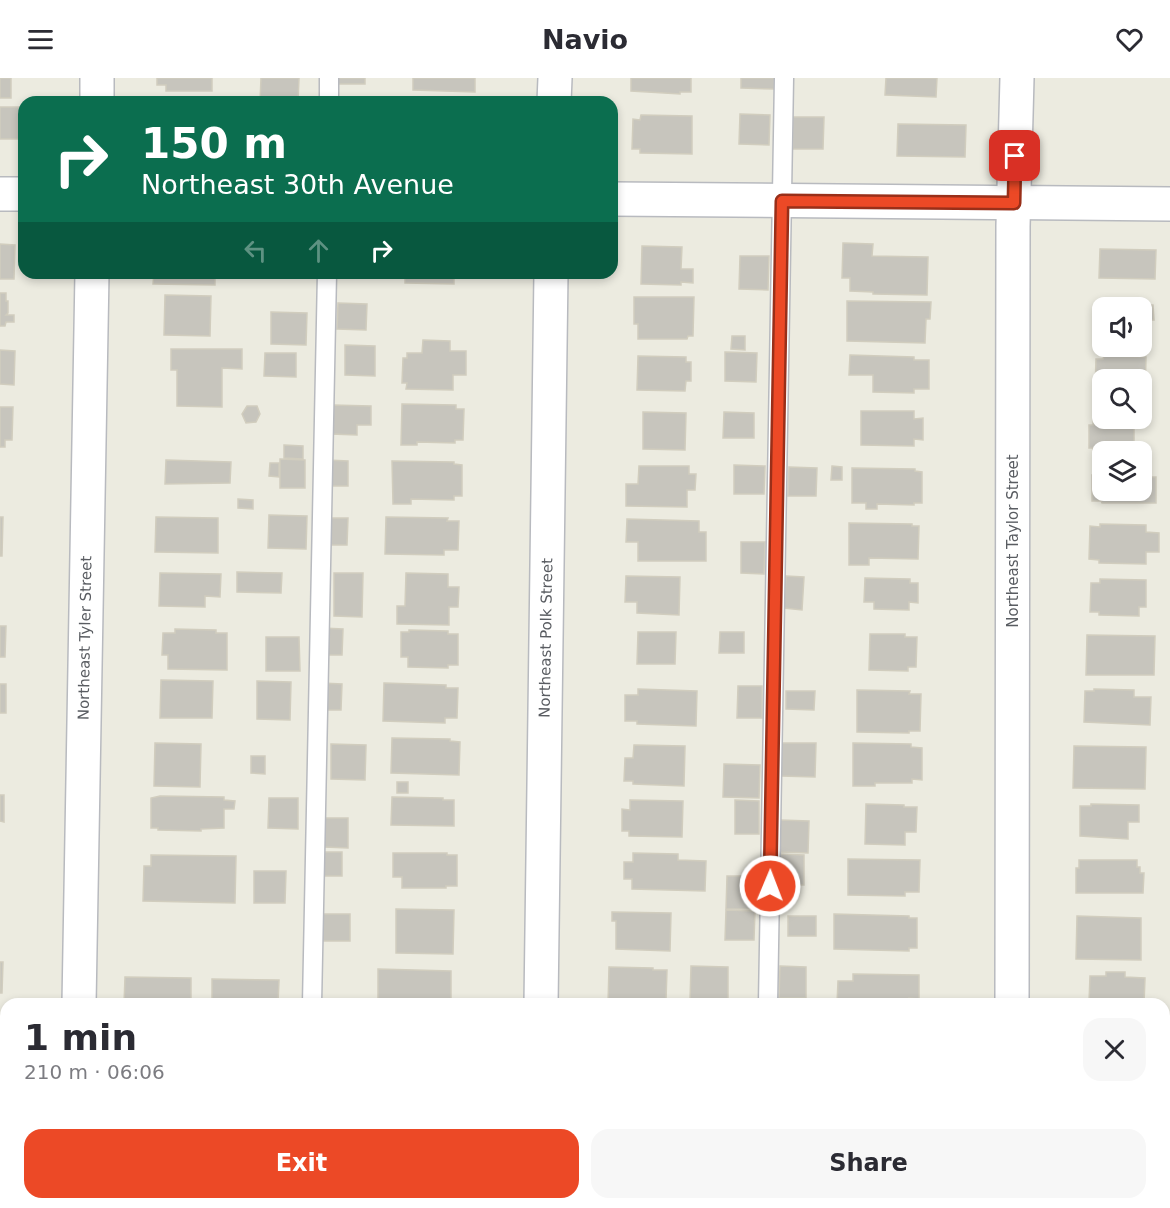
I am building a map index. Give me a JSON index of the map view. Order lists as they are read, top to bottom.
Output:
{
  "streets": {
    "street": ["Northeast Taylor Street", "Northeast Tyler Street", "Northeast Polk Street"]
  },
  "page": {
    "header": "Navio",
    "turn": ["150 m", "Northeast 30th Avenue"],
    "heading": ["1 min", "210 m · 06:06"],
    "buttons": ["Exit", "Share"]
  }
}
